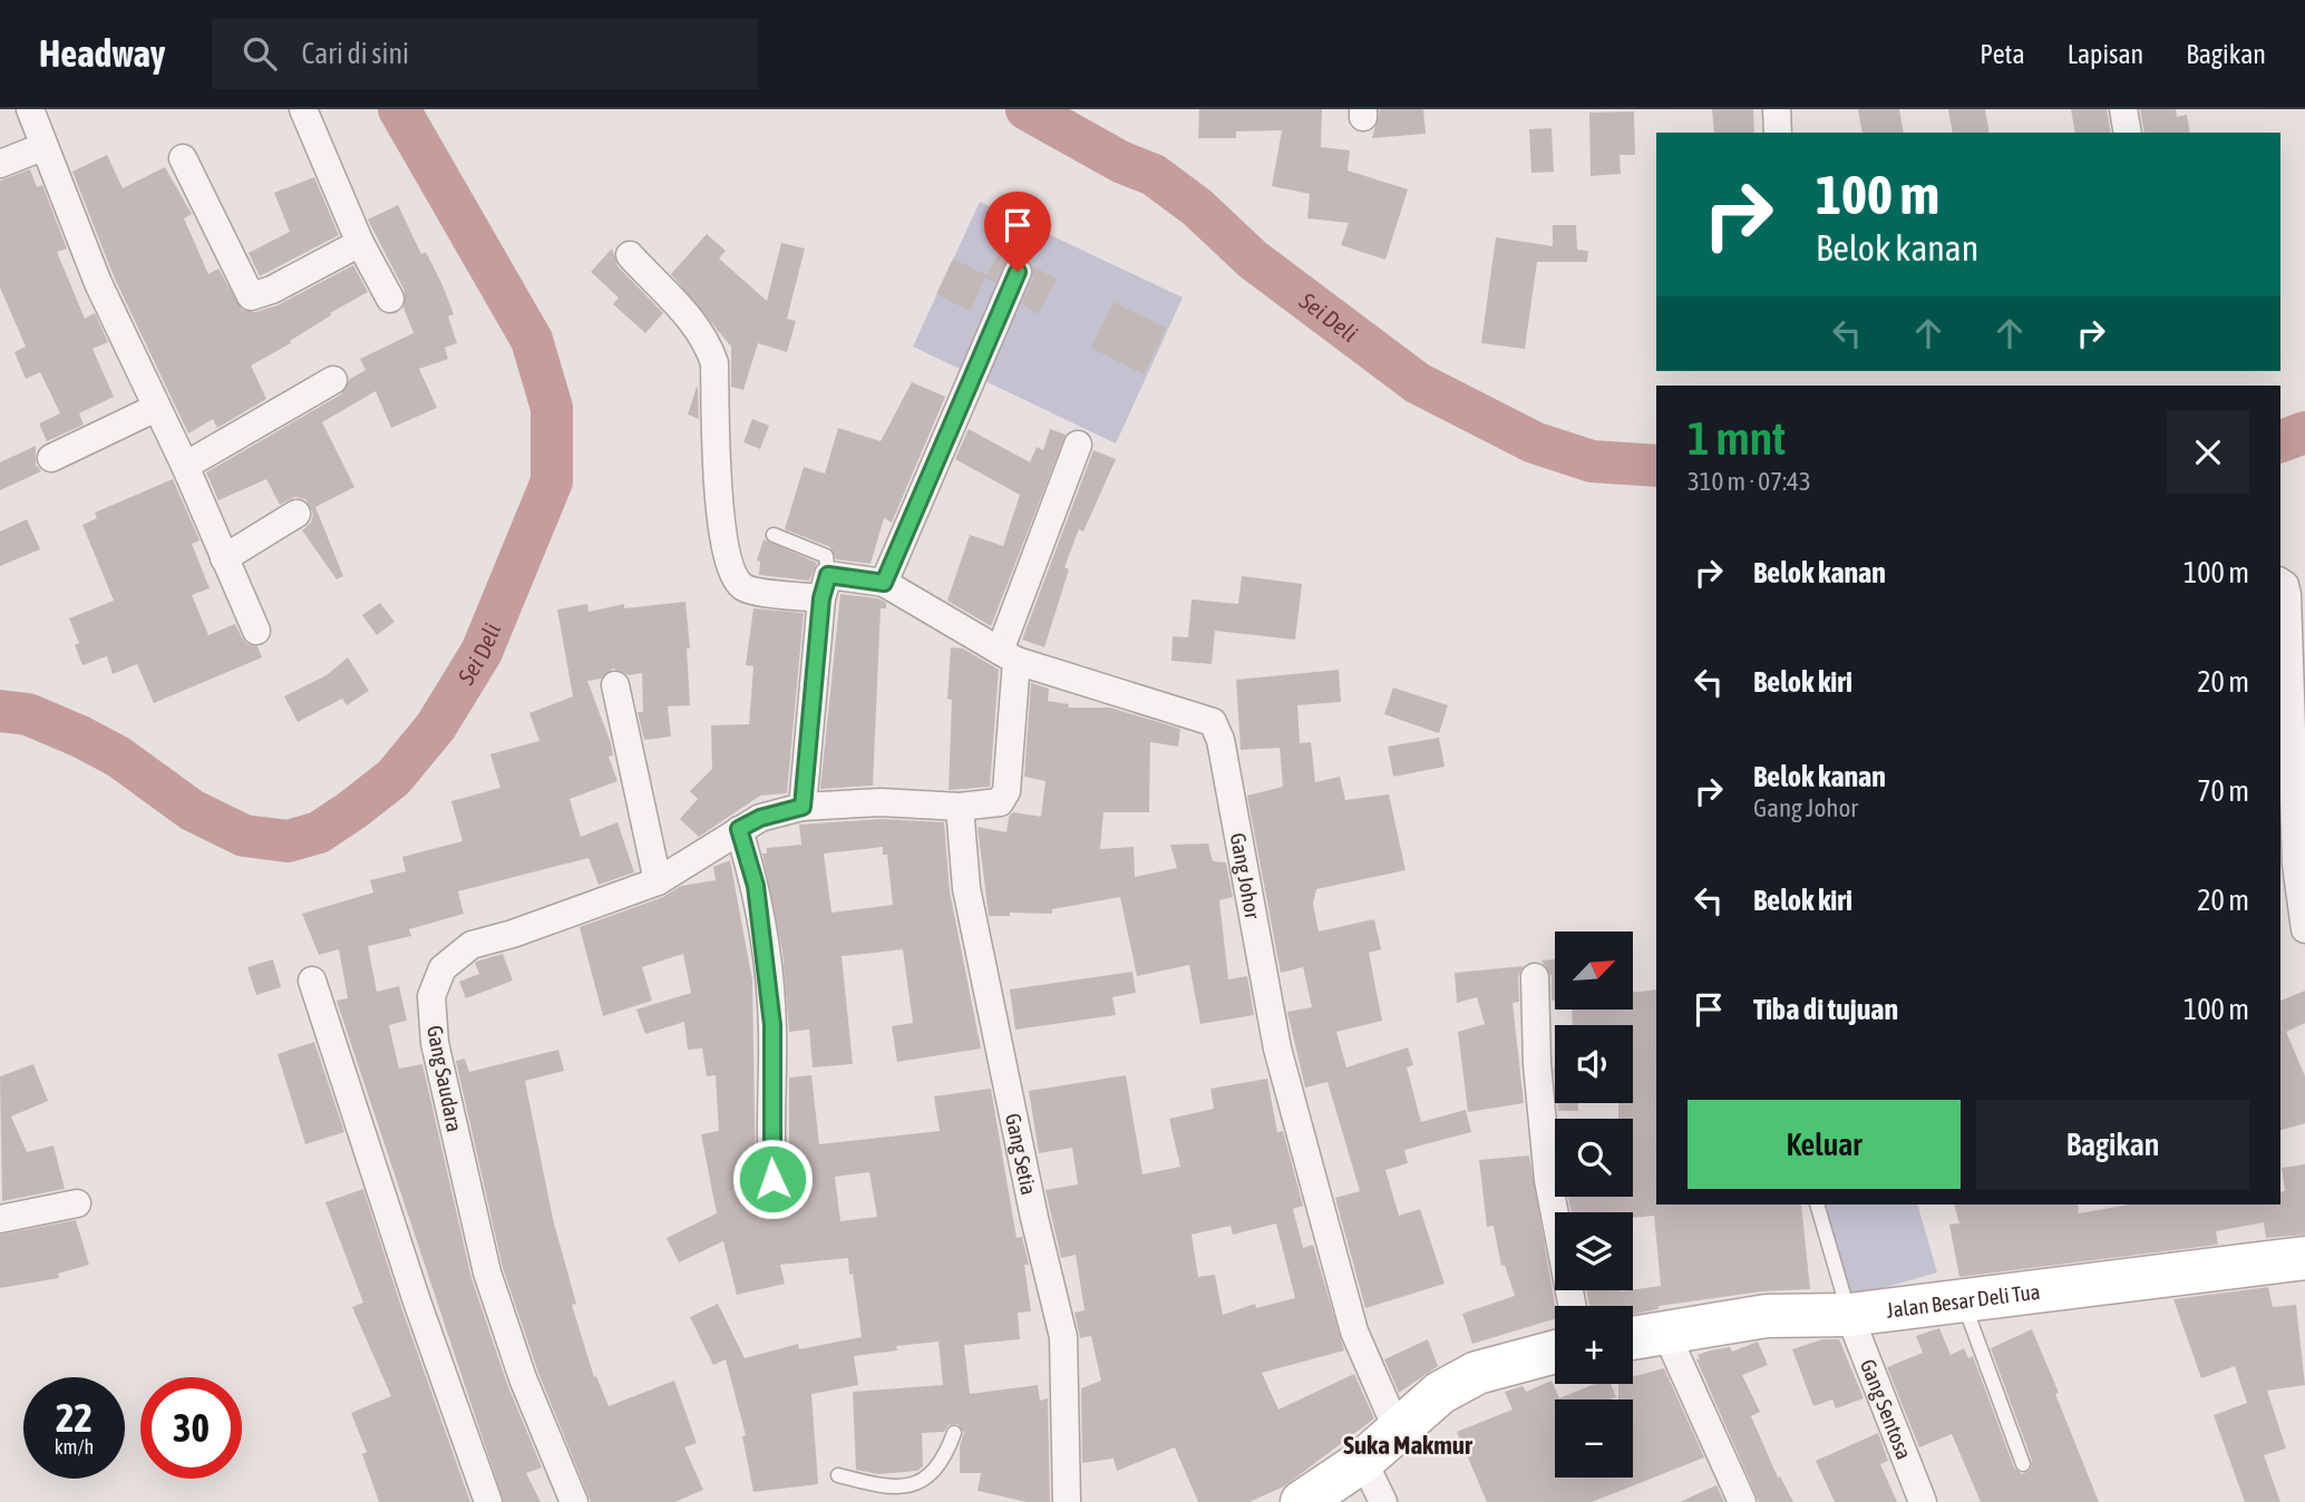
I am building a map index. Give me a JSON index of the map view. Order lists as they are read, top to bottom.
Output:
{
  "streets": {
    "main road": ["Jalan Besar Deli Tua"],
    "street": [
      "Gang Johor",
      "Gang Saudara",
      "Gang Setia",
      "Gang Sentosa"
    ]
  },
  "crossings": [
    ["Gang Johor", "Gang Saudara"],
    ["Gang Saudara", "Gang Setia"],
    ["Jalan Besar Deli Tua", "Gang Sentosa"]
  ],
  "districts": ["Suka Makmur"],
  "water": ["Sei Deli"],
  "north": "top right",
  "page": {
    "header": "Headway",
    "search": "Cari di sini",
    "nav": ["Peta", "Lapisan", "Bagikan"],
    "turn": ["100 m", "Belok kanan"],
    "heading": ["1 mnt", "310 m · 07:43"],
    "list": [
      {
        "name": "Belok kanan",
        "value": "100 m"
      },
      {
        "name": "Belok kiri",
        "value": "20 m"
      },
      {
        "name": "Belok kanan",
        "note": "Gang Johor",
        "value": "70 m"
      },
      {
        "name": "Belok kiri",
        "value": "20 m"
      },
      {
        "name": "Tiba di tujuan",
        "value": "100 m"
      }
    ],
    "map_buttons": ["+", "−"],
    "buttons": ["Keluar", "Bagikan"],
    "speed": "22 km/h",
    "limit": "30"
  }
}
